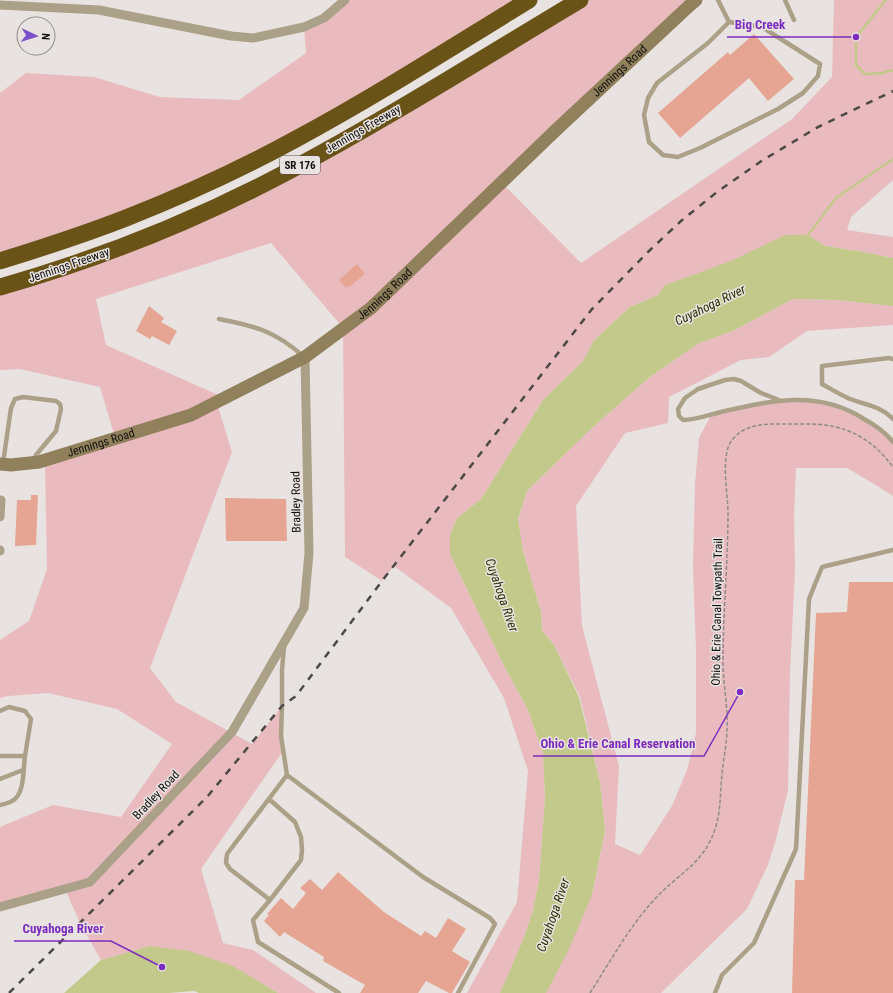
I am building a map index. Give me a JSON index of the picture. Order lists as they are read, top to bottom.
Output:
{
  "streets": {
    "highway": ["Jennings Freeway", "SR 176"],
    "street": ["Jennings Road", "Bradley Road"],
    "path": ["Ohio & Erie Canal Towpath Trail"]
  },
  "crossings": [
    ["Jennings Road", "Bradley Road"]
  ],
  "water": ["Cuyahoga River"],
  "places": ["Big Creek", "Ohio & Erie Canal Reservation", "Cuyahoga River"],
  "north": "right"
}
